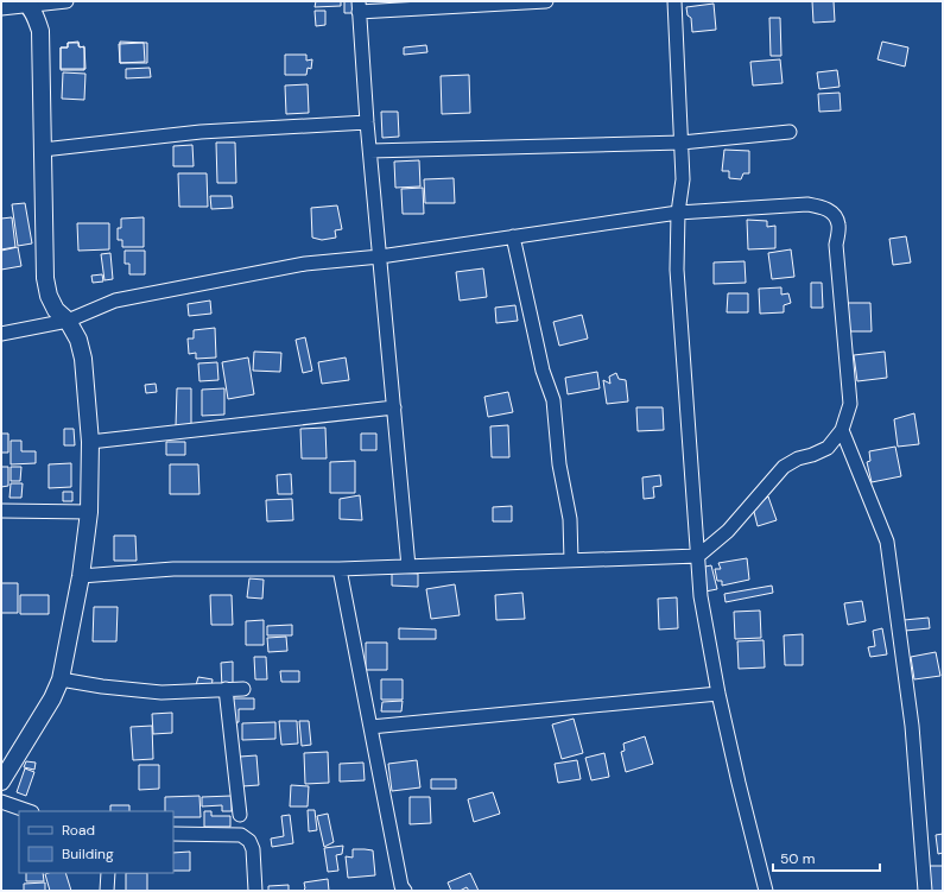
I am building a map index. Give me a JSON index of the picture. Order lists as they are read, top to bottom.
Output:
{
  "legend": ["Road", "Building"],
  "scale_bar": "50 m"
}
